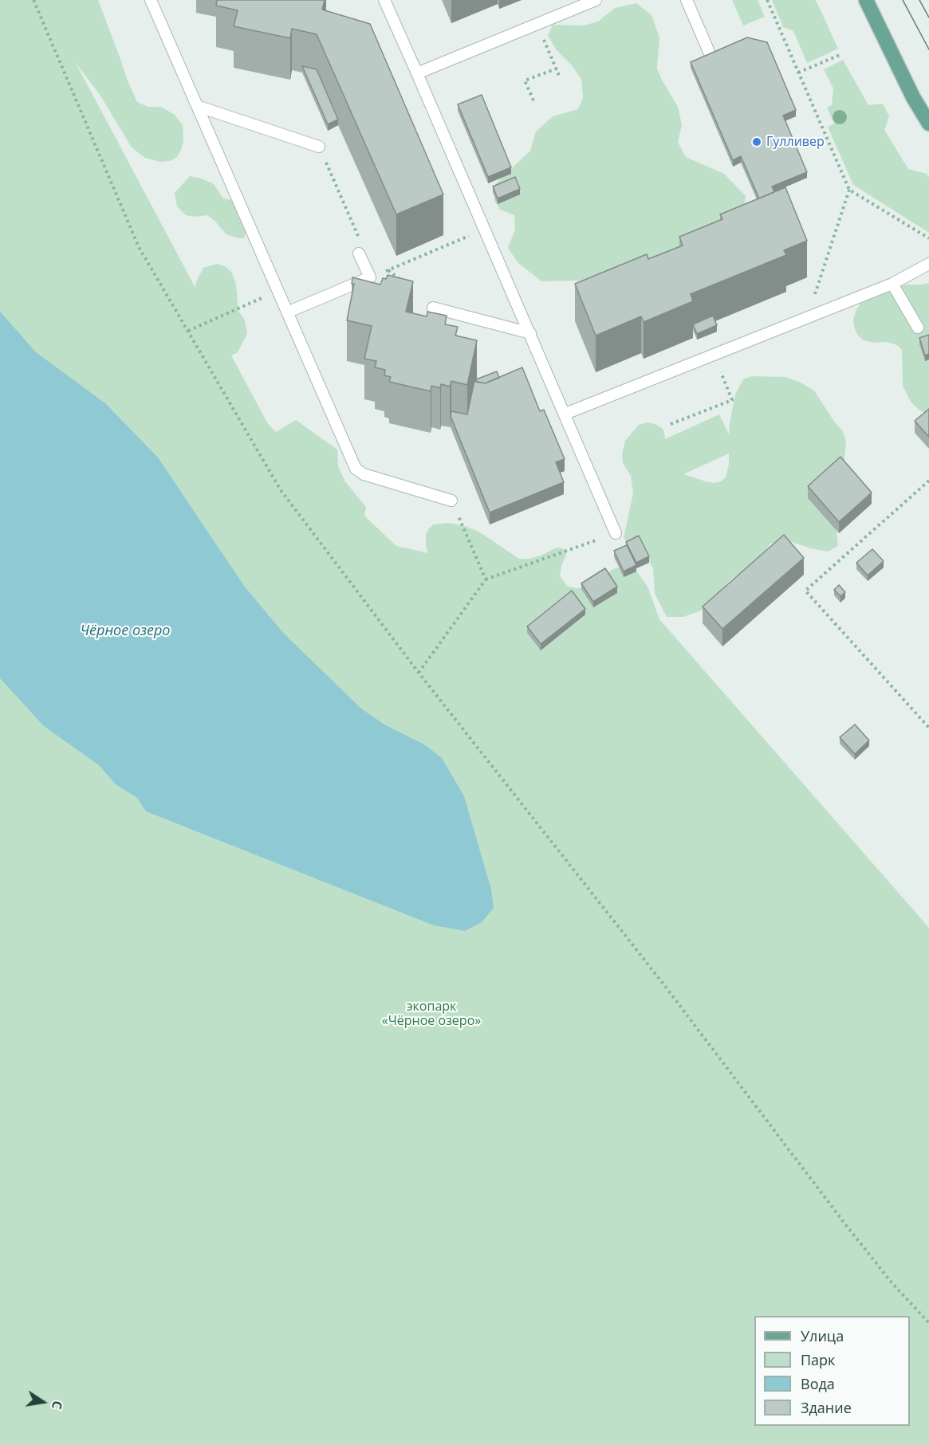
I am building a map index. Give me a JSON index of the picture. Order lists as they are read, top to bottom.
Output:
{
  "water": ["Чёрное озеро"],
  "parks": ["экопарк «Чёрное озеро»"],
  "places": ["Гулливер"],
  "legend": [
    "Улица",
    "Парк",
    "Вода",
    "Здание"
  ],
  "north": "right"
}
